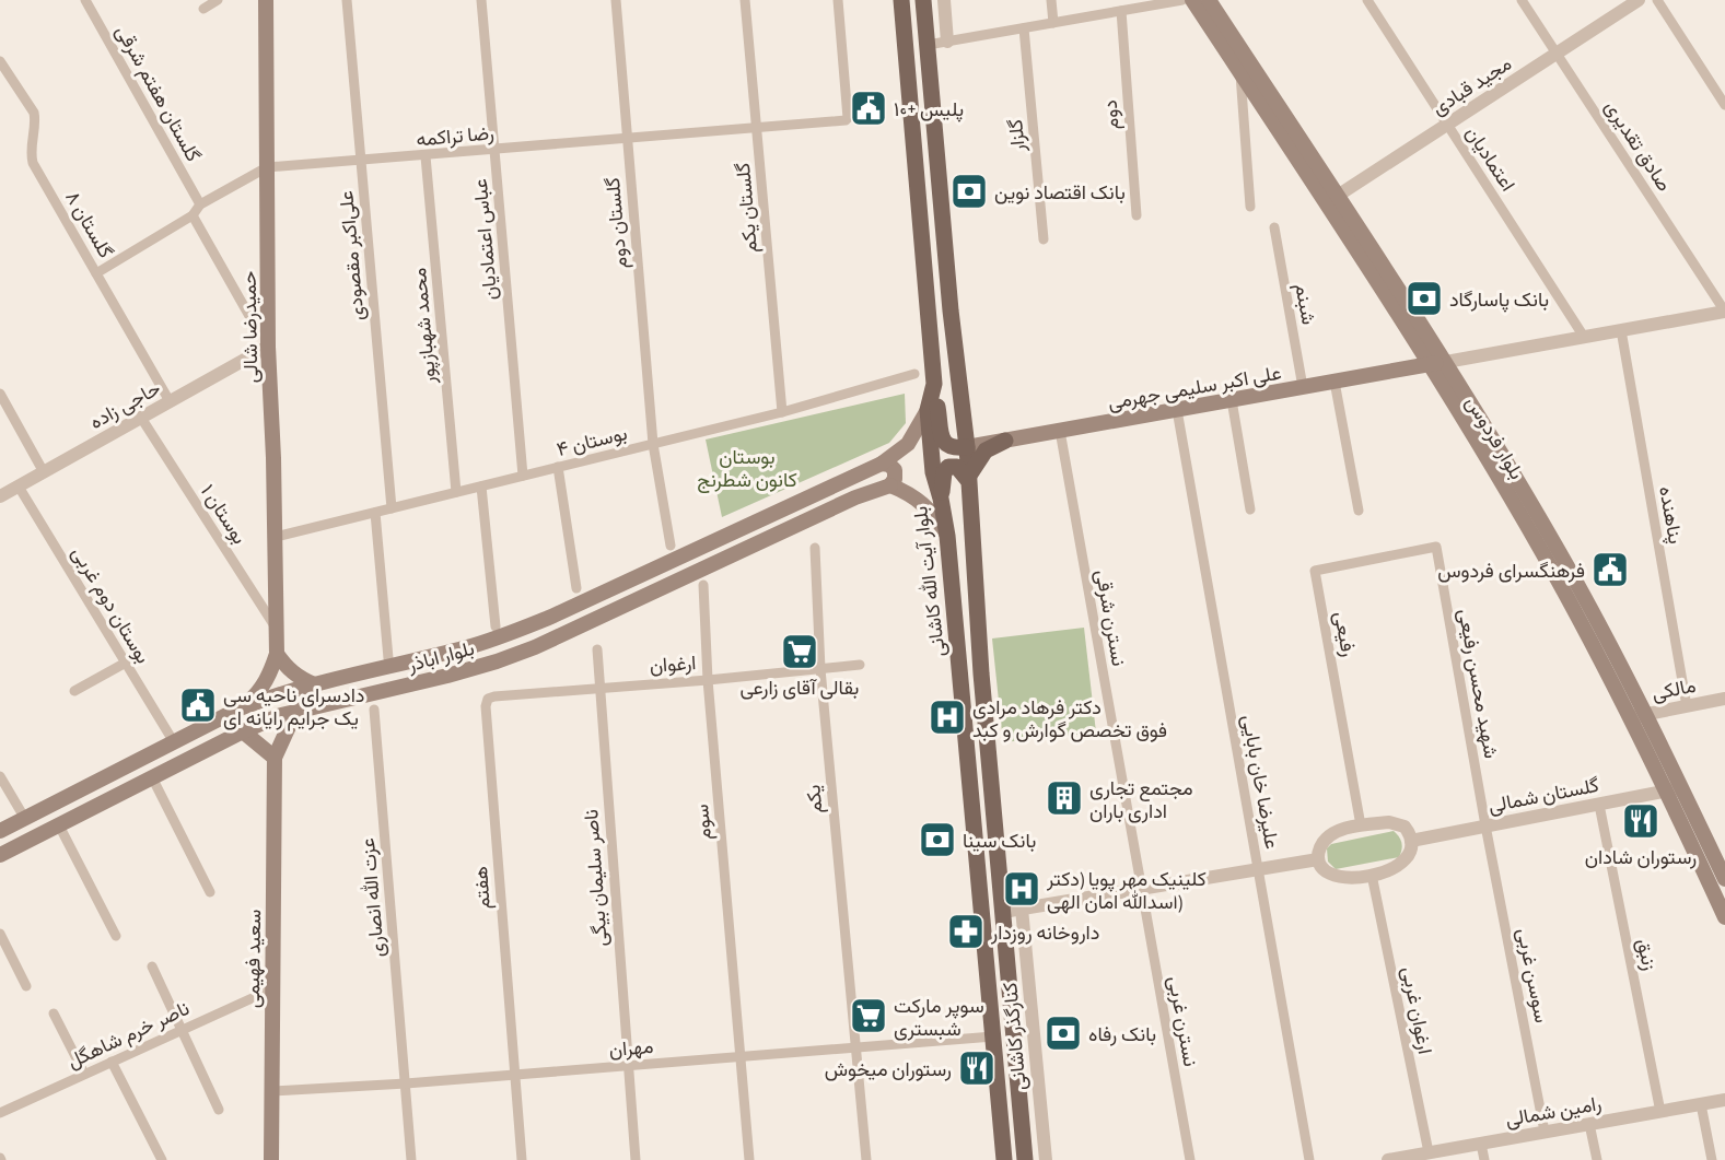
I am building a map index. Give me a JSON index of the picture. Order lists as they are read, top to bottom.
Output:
{
  "streets": {
    "main road": [
      "حمیدرضا شالی",
      "علی اکبر سلیمی جهرمی",
      "بلوار فردوس",
      "بلوار آیت الله کاشانی",
      "بلوار اباذر",
      "سعید فهیمی"
    ],
    "street": [
      "مجید قبادی",
      "گلستان هفتم شرقی",
      "دوم",
      "رضا تراکمه",
      "گلزار",
      "صادق تقدیری",
      "اعتمادیان",
      "گلستان یکم",
      "گلستان دوم",
      "گلستان ٨",
      "عباس اعتمادیان",
      "علی‌اکبر مقصودی",
      "شبنم",
      "محمد شهبازپور",
      "حاجی زاده",
      "بوستان ۴",
      "بوستان ۱",
      "پناهنده",
      "بوستان دوم غربی",
      "نسترن شرقی",
      "رفیعی",
      "ارغوان",
      "شهید محسن رفیعی",
      "مالکی",
      "علیرضا خان بابایی",
      "گلستان شمالی",
      "یکم",
      "سوم",
      "ناصر سلیمان بیگی",
      "هفتم",
      "عزت الله انصاری",
      "زنبق",
      "سوسن غربی",
      "ارغوان غربی",
      "نسترن غربی",
      "ناصر خرم شاهگل",
      "کنارگذر کاشانی",
      "مهران",
      "رامین شمالی"
    ]
  },
  "crossings": [
    ["مجید قبادی", "صادق تقدیری"],
    ["مجید قبادی", "اعتمادیان"],
    ["مجید قبادی", "بلوار فردوس"],
    ["گلستان هفتم شرقی", "رضا تراکمه"],
    ["رضا تراکمه", "گلستان یکم"],
    ["رضا تراکمه", "گلستان دوم"],
    ["رضا تراکمه", "گلستان ٨"],
    ["رضا تراکمه", "عباس اعتمادیان"],
    ["رضا تراکمه", "علی‌اکبر مقصودی"],
    ["رضا تراکمه", "محمد شهبازپور"],
    ["رضا تراکمه", "حمیدرضا شالی"],
    ["گلستان یکم", "بوستان ۴"],
    ["گلستان دوم", "بوستان ۴"],
    ["گلستان ٨", "حاجی زاده"],
    ["عباس اعتمادیان", "بوستان ۴"],
    ["علی‌اکبر مقصودی", "بوستان ۴"],
    ["شبنم", "علی اکبر سلیمی جهرمی"],
    ["محمد شهبازپور", "بوستان ۴"],
    ["حمیدرضا شالی", "حاجی زاده"],
    ["حمیدرضا شالی", "بوستان ۴"],
    ["حمیدرضا شالی", "بوستان ۱"],
    ["علی اکبر سلیمی جهرمی", "بلوار فردوس"],
    ["علی اکبر سلیمی جهرمی", "نسترن شرقی"],
    ["علی اکبر سلیمی جهرمی", "علیرضا خان بابایی"],
    ["حاجی زاده", "بوستان ۱"],
    ["حاجی زاده", "بوستان دوم غربی"],
    ["بلوار فردوس", "مالکی"],
    ["بلوار فردوس", "گلستان شمالی"],
    ["پناهنده", "مالکی"],
    ["بلوار آیت الله کاشانی", "بلوار اباذر"],
    ["بلوار آیت الله کاشانی", "مهران"],
    ["بوستان دوم غربی", "بلوار اباذر"],
    ["نسترن شرقی", "نسترن غربی"],
    ["رفیعی", "شهید محسن رفیعی"],
    ["ارغوان", "یکم"],
    ["ارغوان", "سوم"],
    ["ارغوان", "ناصر سلیمان بیگی"],
    ["ارغوان", "هفتم"],
    ["شهید محسن رفیعی", "گلستان شمالی"],
    ["شهید محسن رفیعی", "سوسن غربی"],
    ["گلستان شمالی", "زنبق"],
    ["گلستان شمالی", "سوسن غربی"],
    ["یکم", "مهران"],
    ["سوم", "مهران"],
    ["ناصر سلیمان بیگی", "مهران"],
    ["هفتم", "مهران"],
    ["عزت الله انصاری", "مهران"],
    ["زنبق", "رامین شمالی"],
    ["سعید فهیمی", "ناصر خرم شاهگل"],
    ["سعید فهیمی", "مهران"],
    ["سوسن غربی", "رامین شمالی"],
    ["ارغوان غربی", "رامین شمالی"]
  ],
  "parks": ["بوستان کانون شطرنج"],
  "places": {
    "public building": ["پلیس +۱۰", "فرهنگسرای فردوس", "دادسرای ناحیه سی یک جرایم رایانه ای"],
    "bank": [
      "بانک اقتصاد نوین",
      "بانک پاسارگاد",
      "بانک سینا",
      "بانک رفاه"
    ],
    "supermarket": ["بقالی آقای زارعی", "سوپر مارکت شبستری"],
    "hospital": ["دکتر فرهاد مرادی فوق تخصص گوارش و کبد", "کلینیک مهر پویا (دکتر اسدالله امان الهی)"],
    "building": ["مجتمع تجاری اداری باران"],
    "restaurant": ["رستوران شادان", "رستوران میخوش"],
    "pharmacy": ["داروخانه روزدار"]
  }
}
